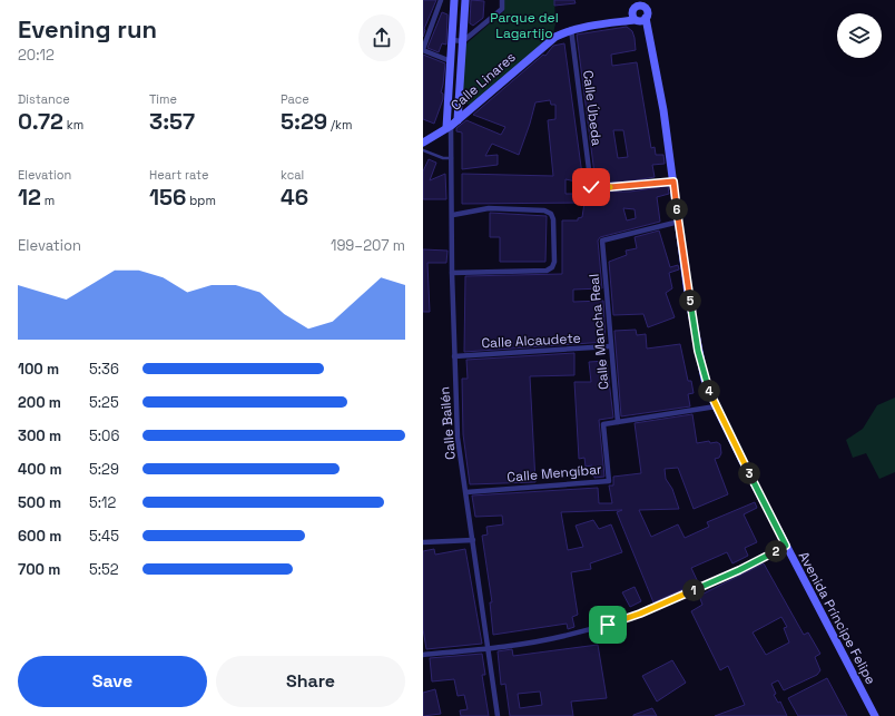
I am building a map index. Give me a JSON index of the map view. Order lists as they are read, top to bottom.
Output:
{
  "streets": {
    "main road": ["Calle Linares", "Avenida Príncipe Felipe"],
    "street": [
      "Calle Úbeda",
      "Calle Mancha Real",
      "Calle Alcaudete",
      "Calle Bailén",
      "Calle Mengíbar"
    ]
  },
  "crossings": [
    ["Calle Linares", "Calle Úbeda"],
    ["Calle Linares", "Calle Bailén"],
    ["Calle Linares", "Avenida Príncipe Felipe"],
    ["Calle Úbeda", "Avenida Príncipe Felipe"],
    ["Calle Mancha Real", "Calle Alcaudete"],
    ["Calle Mancha Real", "Calle Mengíbar"],
    ["Calle Mancha Real", "Avenida Príncipe Felipe"],
    ["Calle Alcaudete", "Calle Bailén"],
    ["Calle Bailén", "Calle Mengíbar"],
    ["Calle Mengíbar", "Avenida Príncipe Felipe"]
  ],
  "parks": ["Parque del Lagartijo"],
  "page": {
    "heading": ["Evening run", "20:12"],
    "stats": [
      ["Distance", "0.72 km"],
      ["Time", "3:57"],
      ["Pace", "5:29 /km"],
      ["Elevation", "12 m"],
      ["Heart rate", "156 bpm"],
      ["kcal", "46"]
    ],
    "pins": [
      "6",
      "5",
      "4",
      "3",
      "2",
      "1"
    ],
    "chart": ["Elevation", "199–207 m"],
    "list": [
      {
        "name": "100 m",
        "note": "5:36"
      },
      {
        "name": "200 m",
        "note": "5:25"
      },
      {
        "name": "300 m",
        "note": "5:06"
      },
      {
        "name": "400 m",
        "note": "5:29"
      },
      {
        "name": "500 m",
        "note": "5:12"
      },
      {
        "name": "600 m",
        "note": "5:45"
      },
      {
        "name": "700 m",
        "note": "5:52"
      }
    ],
    "buttons": ["Save", "Share"]
  }
}
